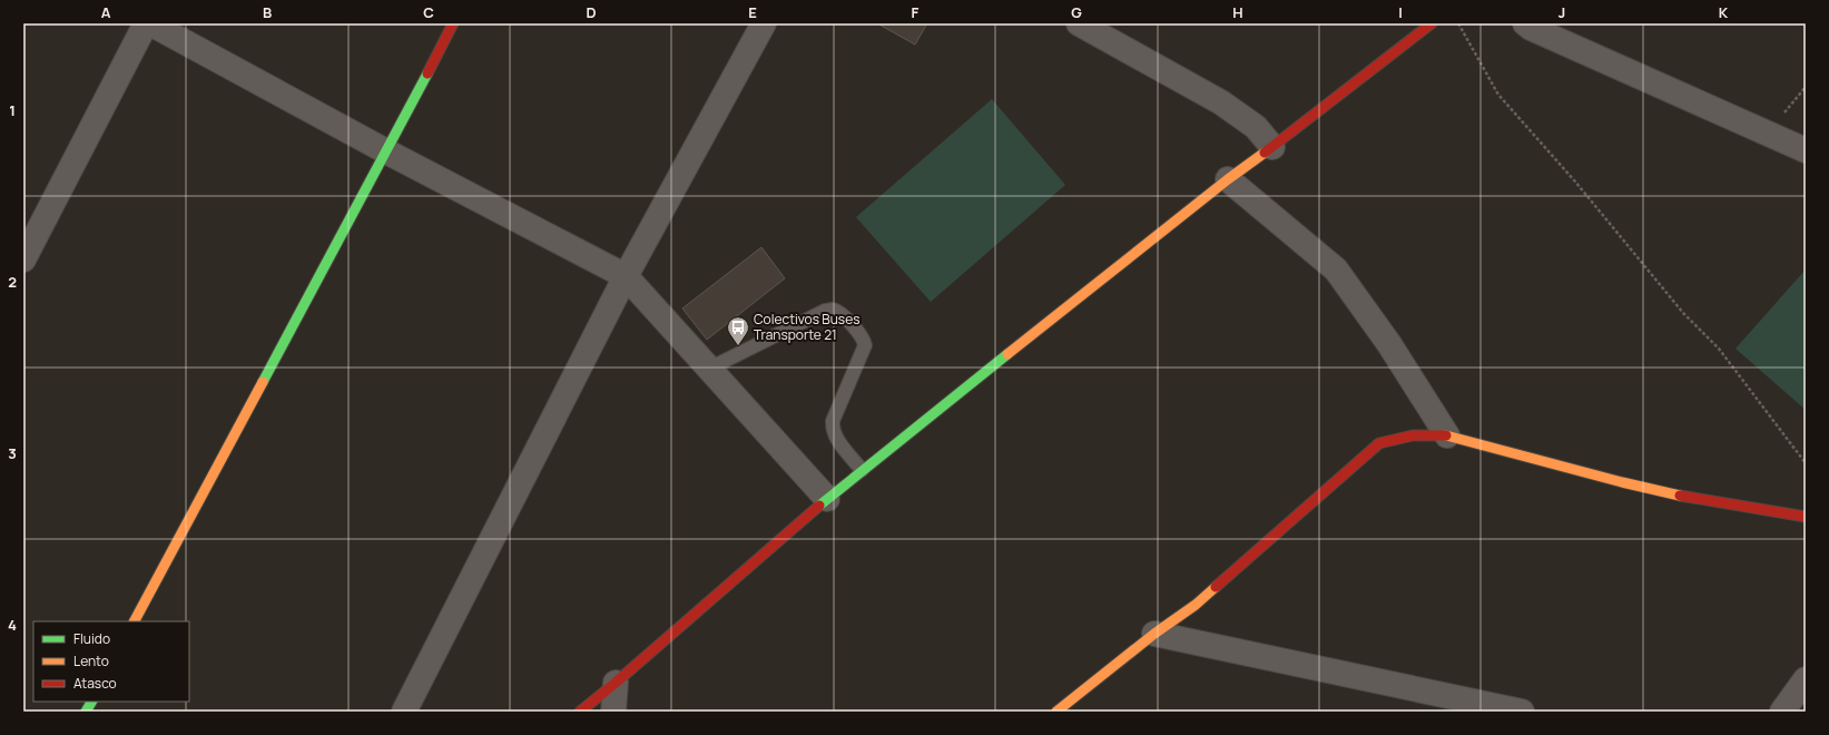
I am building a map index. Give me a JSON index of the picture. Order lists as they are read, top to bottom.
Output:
{
  "places": {
    "bus stop": ["Colectivos Buses Transporte 21"]
  },
  "legend": ["Fluido", "Lento", "Atasco"],
  "grid": {
    "columns": [
      "A",
      "B",
      "C",
      "D",
      "E",
      "F",
      "G",
      "H",
      "I",
      "J",
      "K"
    ],
    "rows": [
      "1",
      "2",
      "3",
      "4"
    ]
  }
}
